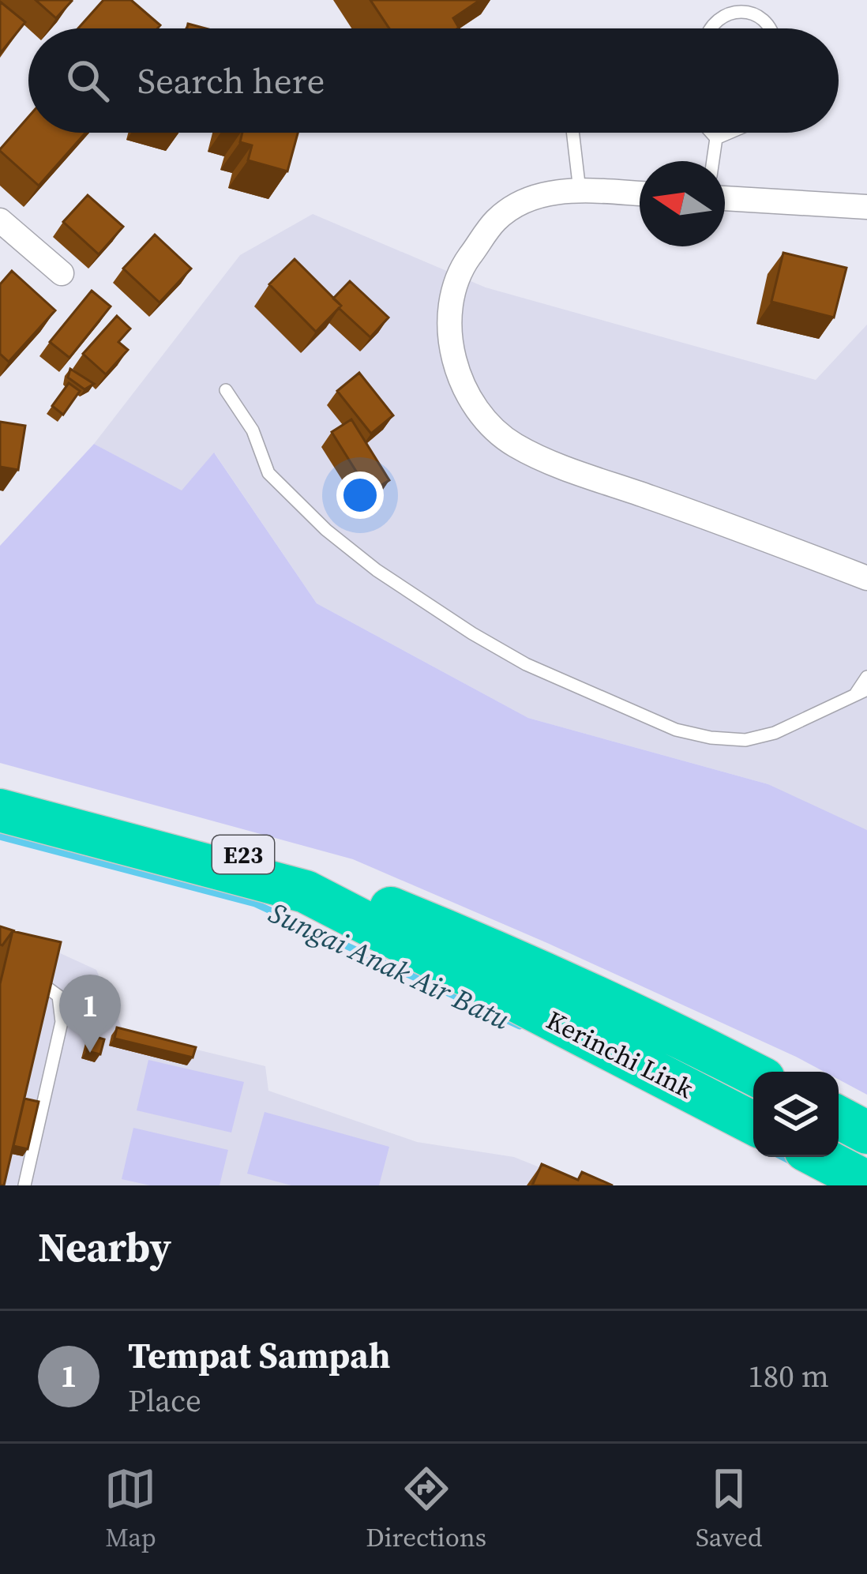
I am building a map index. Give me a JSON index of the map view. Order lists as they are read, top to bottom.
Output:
{
  "streets": {
    "highway": ["E23", "Kerinchi Link"]
  },
  "water": ["Sungai Anak Air Batu"],
  "north": "left",
  "page": {
    "search": "Search here",
    "pins": "1",
    "heading": "Nearby",
    "list": [
      {
        "mark": "1",
        "name": "Tempat Sampah",
        "note": "Place",
        "value": "180 m"
      }
    ],
    "nav": ["Map", "Directions", "Saved"]
  }
}
